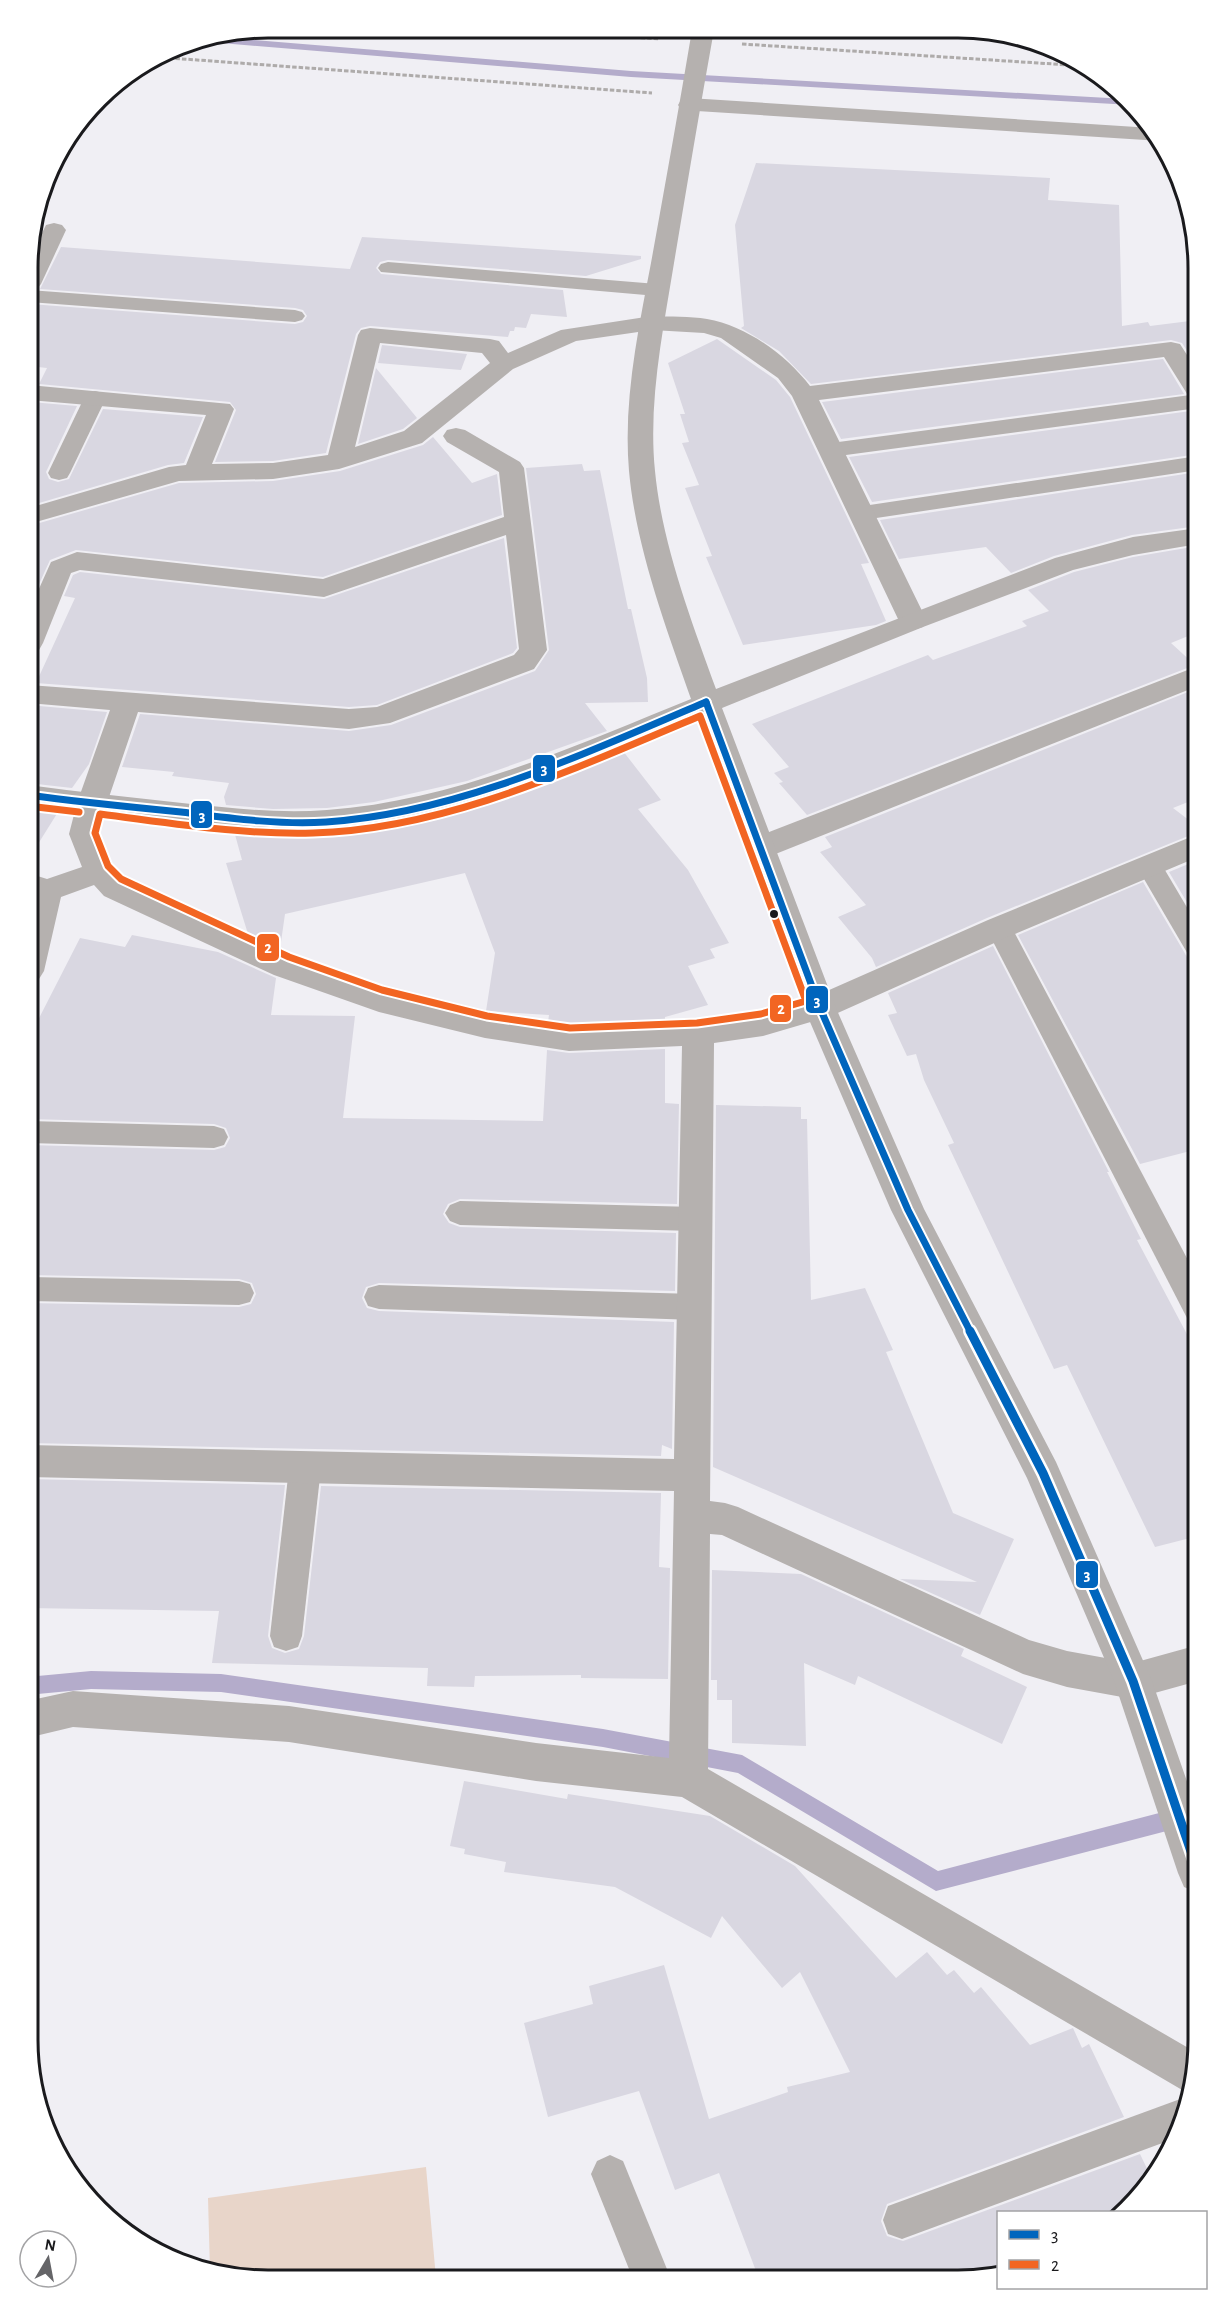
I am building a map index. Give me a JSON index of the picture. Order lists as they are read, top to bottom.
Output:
{
  "lines": ["transit line 3", "transit line 2"],
  "legend": ["3", "2"],
  "north": "top"
}
